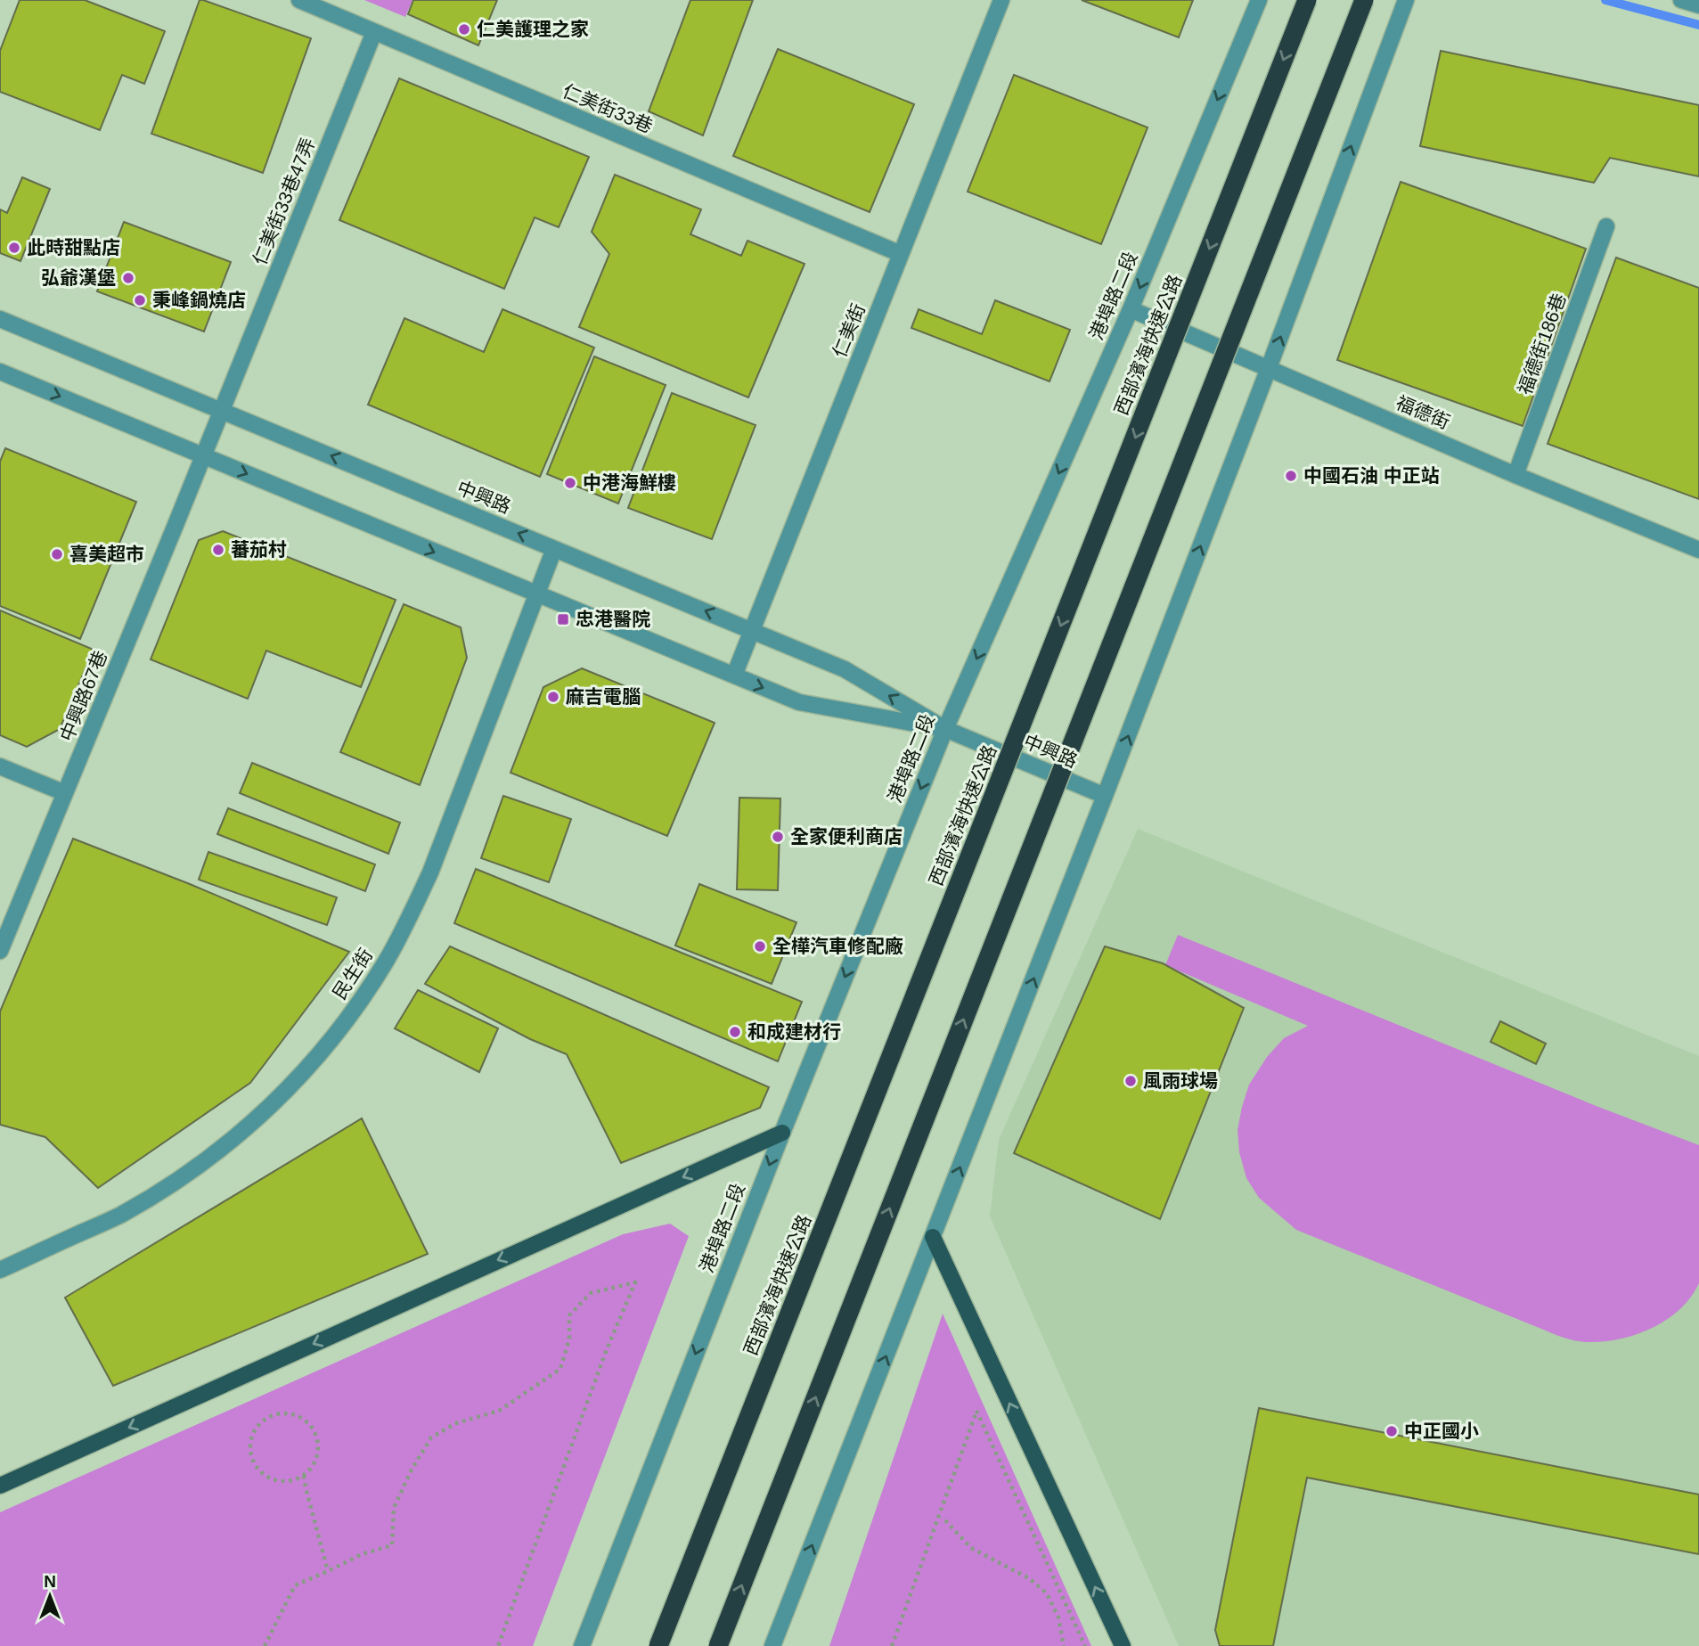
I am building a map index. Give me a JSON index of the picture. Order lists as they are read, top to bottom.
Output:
{
  "streets": {
    "highway": ["西部濱海快速公路"],
    "street": [
      "仁美街33巷",
      "仁美街33巷47弄",
      "港埠路二段",
      "仁美街",
      "福德街186巷",
      "福德街",
      "中興路",
      "中興路67巷",
      "民生街"
    ]
  },
  "crossings": [
    ["仁美街33巷", "仁美街33巷47弄"],
    ["仁美街33巷", "仁美街"],
    ["仁美街33巷47弄", "中興路"],
    ["仁美街33巷47弄", "中興路67巷"],
    ["港埠路二段", "福德街"],
    ["港埠路二段", "中興路"],
    ["仁美街", "中興路"],
    ["福德街186巷", "福德街"],
    ["中興路", "中興路67巷"],
    ["中興路", "民生街"]
  ],
  "one_way": ["港埠路二段"],
  "places": {
    "other": [
      "仁美護理之家",
      "此時甜點店",
      "弘爺漢堡",
      "秉峰鍋燒店",
      "中國石油 中正站",
      "中港海鮮樓",
      "蕃茄村",
      "喜美超市",
      "麻吉電腦",
      "全家便利商店",
      "全樺汽車修配廠",
      "和成建材行",
      "風雨球場",
      "中正國小"
    ],
    "transit": ["忠港醫院"]
  },
  "north": "top"
}
